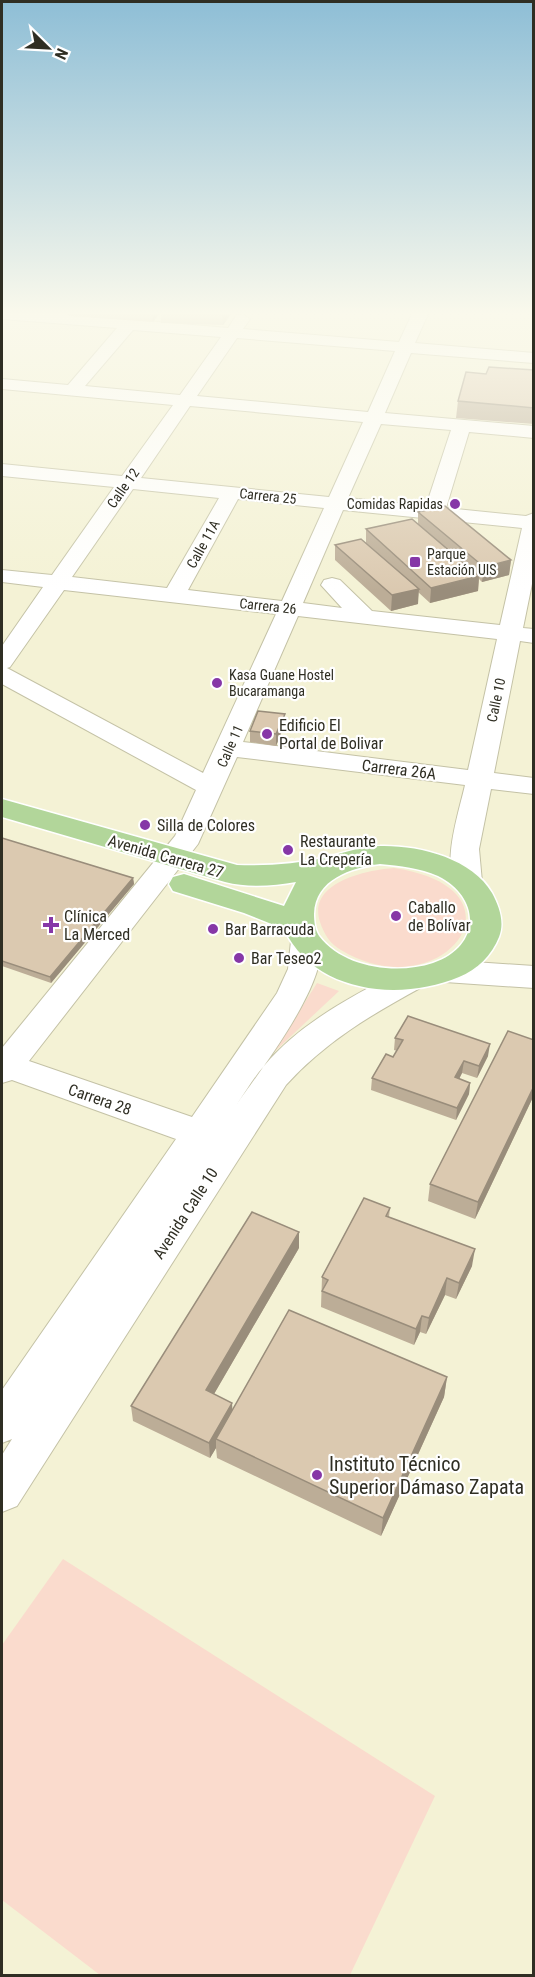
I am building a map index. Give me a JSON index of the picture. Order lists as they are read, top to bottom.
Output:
{
  "streets": {
    "main road": ["Avenida Carrera 27"],
    "street": [
      "Calle 12",
      "Carrera 25",
      "Calle 11A",
      "Carrera 26",
      "Calle 10",
      "Calle 11",
      "Carrera 26A",
      "Carrera 28",
      "Avenida Calle 10"
    ]
  },
  "crossings": [
    ["Calle 12", "Carrera 25"],
    ["Calle 12", "Carrera 26"],
    ["Carrera 25", "Calle 11A"],
    ["Carrera 25", "Calle 10"],
    ["Carrera 25", "Calle 11"],
    ["Calle 11A", "Carrera 26"],
    ["Carrera 26", "Calle 10"],
    ["Carrera 26", "Calle 11"],
    ["Calle 10", "Carrera 26A"],
    ["Calle 10", "Avenida Carrera 27"],
    ["Calle 10", "Avenida Calle 10"],
    ["Calle 11", "Carrera 26A"],
    ["Calle 11", "Avenida Carrera 27"],
    ["Calle 11", "Carrera 28"],
    ["Avenida Carrera 27", "Avenida Calle 10"],
    ["Carrera 28", "Avenida Calle 10"]
  ],
  "places": {
    "other": [
      "Comidas Rapidas",
      "Kasa Guane Hostel Bucaramanga",
      "Edificio El Portal de Bolivar",
      "Silla de Colores",
      "Restaurante La Crepería",
      "Caballo de Bolívar",
      "Bar Barracuda",
      "Bar Teseo2",
      "Instituto Técnico Superior Dámaso Zapata"
    ],
    "transit": ["Parque Estación UIS"],
    "health": ["Clínica La Merced"]
  },
  "north": "bottom right"
}
